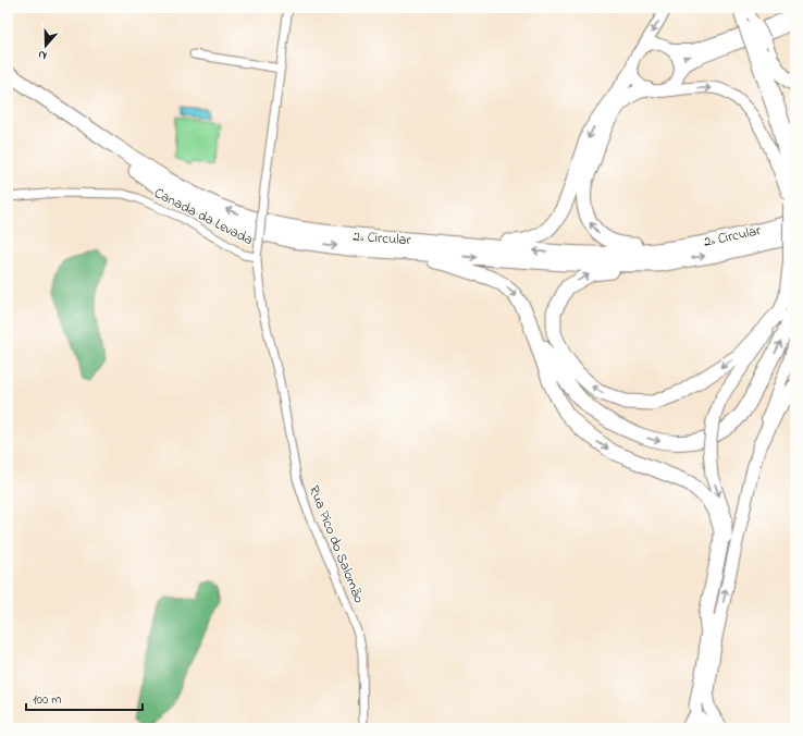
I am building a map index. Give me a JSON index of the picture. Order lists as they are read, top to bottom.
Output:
{
  "streets": {
    "highway": ["2ª Circular"],
    "street": ["Canada da Levada", "Rua Pico do Salomão"]
  },
  "crossings": [
    ["Canada da Levada", "Rua Pico do Salomão"]
  ],
  "scale_bar": "100 m",
  "north": "bottom"
}
